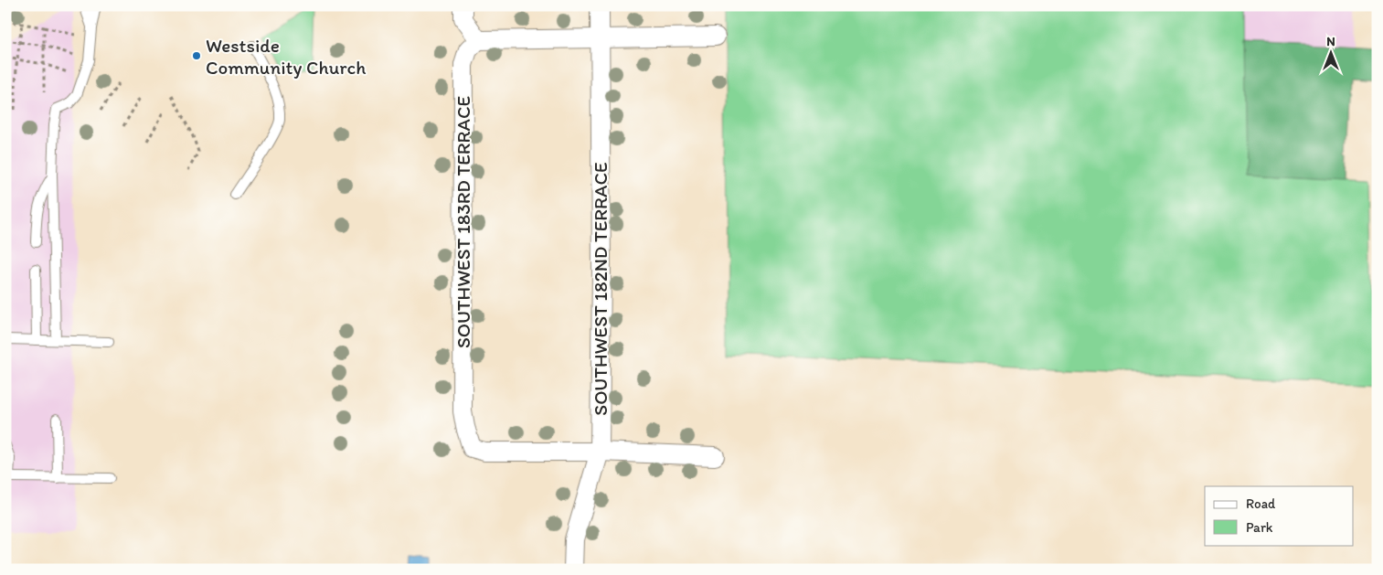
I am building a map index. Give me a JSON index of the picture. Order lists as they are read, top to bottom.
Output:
{
  "streets": {
    "street": ["SOUTHWEST 183RD TERRACE", "SOUTHWEST 182ND TERRACE"]
  },
  "crossings": [
    ["SOUTHWEST 183RD TERRACE", "SOUTHWEST 182ND TERRACE"]
  ],
  "places": ["Westside Community Church"],
  "legend": ["Road", "Park"],
  "north": "top"
}
